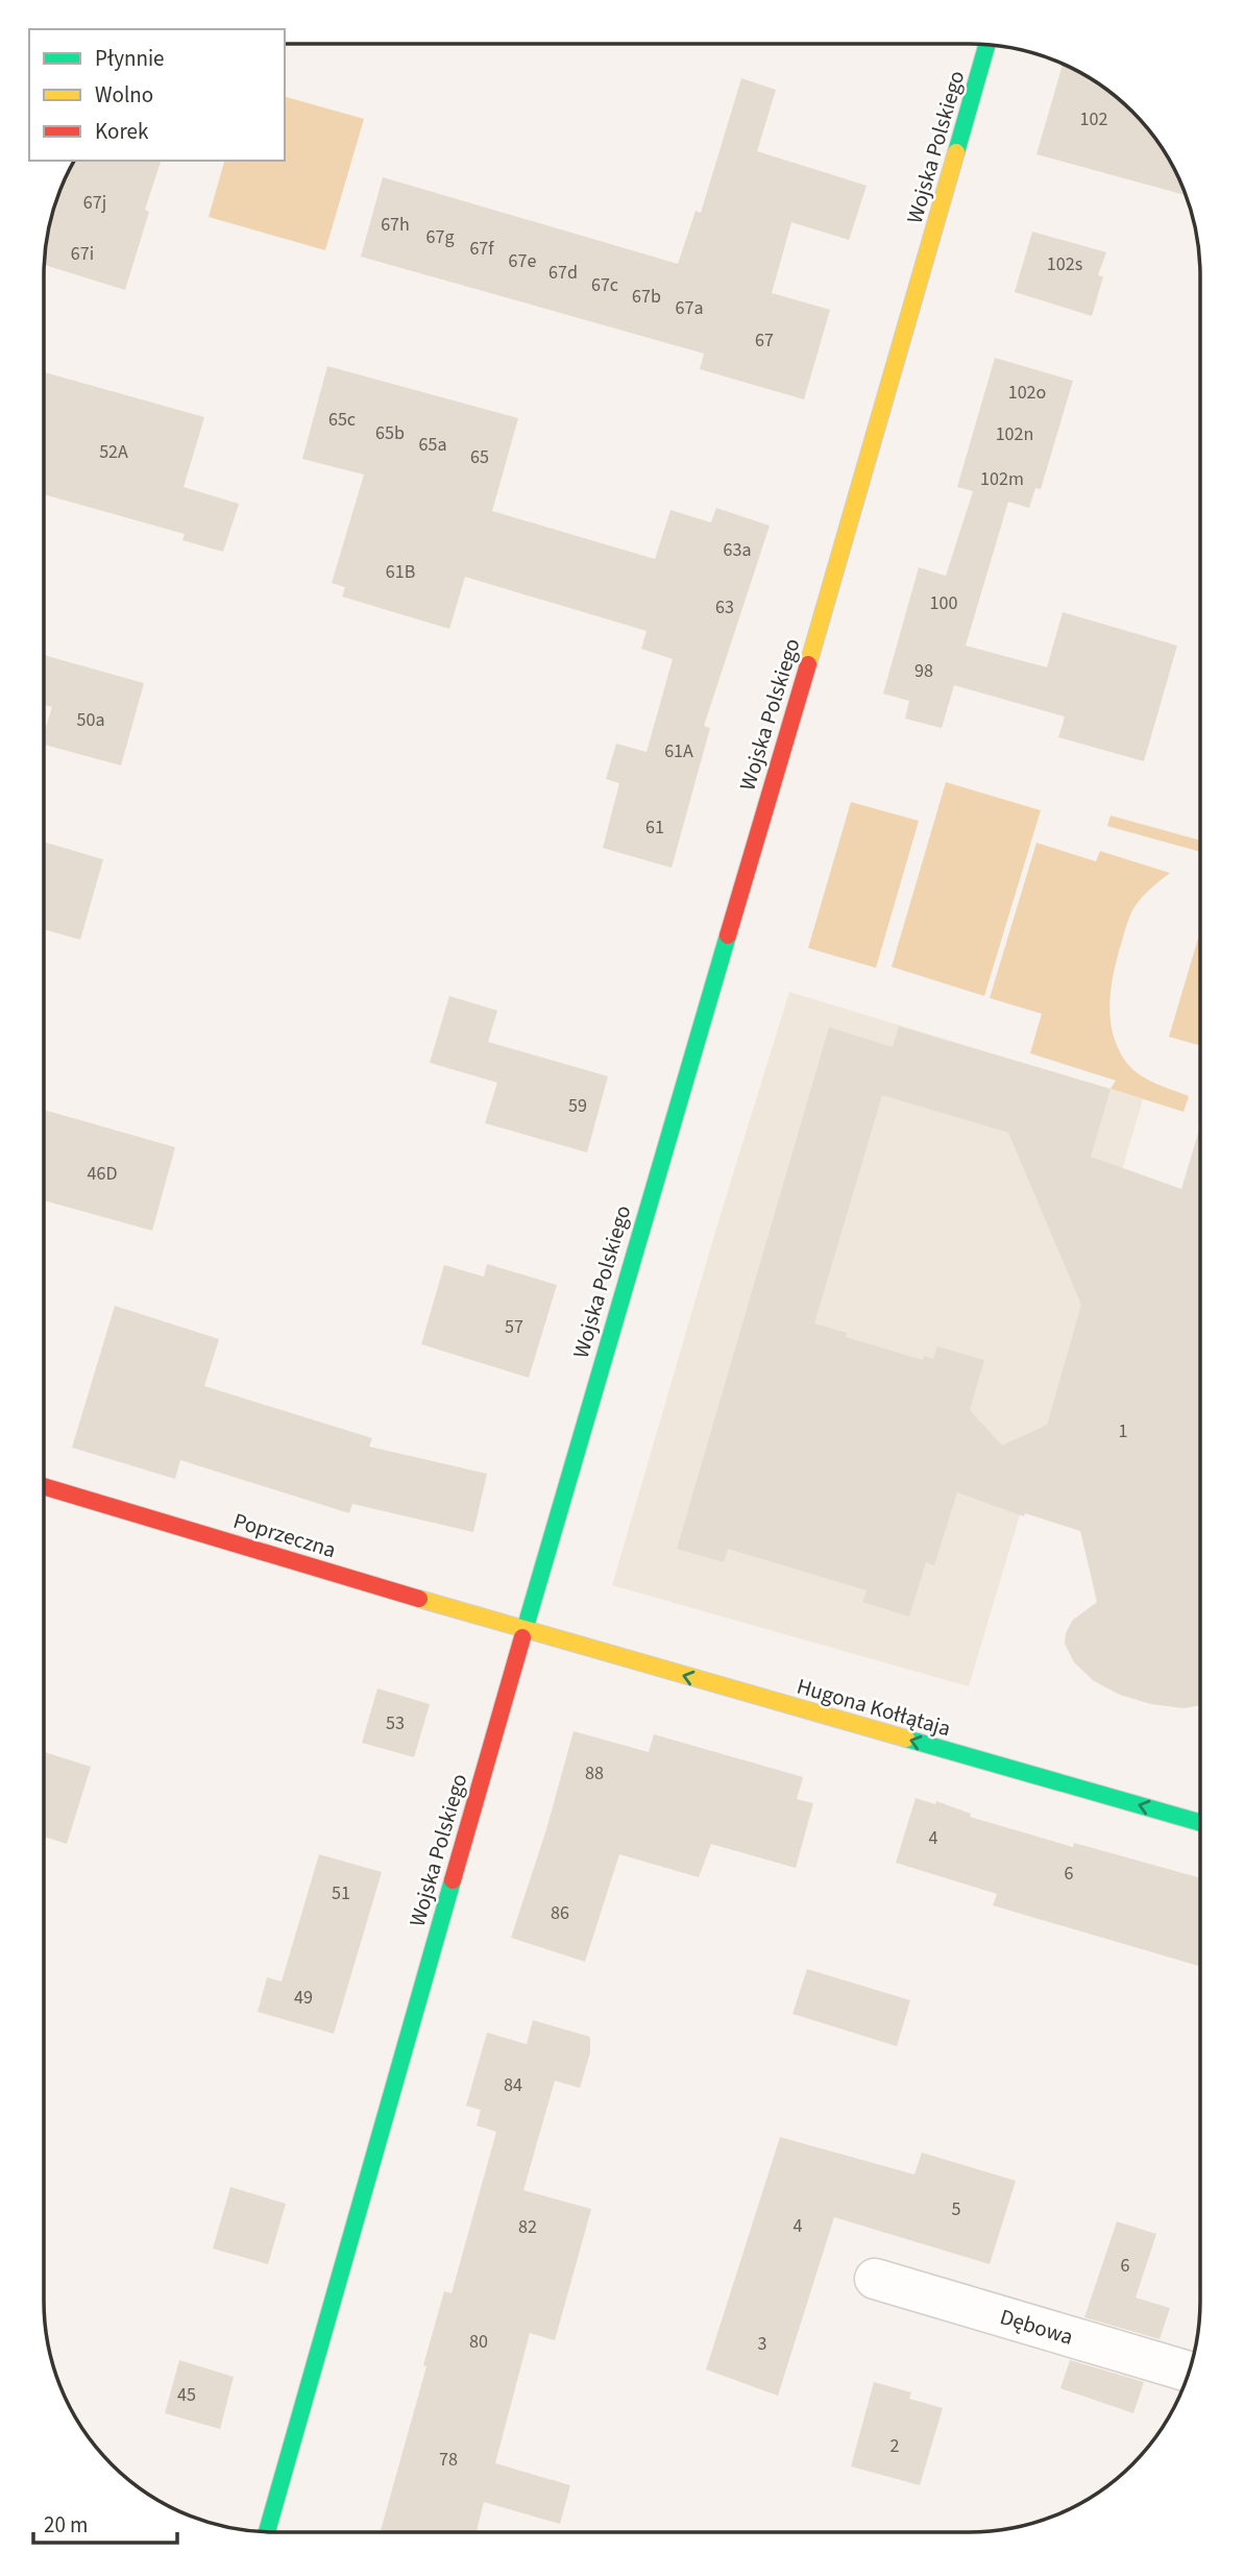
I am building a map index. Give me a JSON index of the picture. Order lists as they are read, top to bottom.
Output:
{
  "streets": {
    "street": [
      "Wojska Polskiego",
      "Poprzeczna",
      "Hugona Kołłątaja",
      "Dębowa"
    ]
  },
  "crossings": [
    ["Wojska Polskiego", "Poprzeczna"],
    ["Wojska Polskiego", "Hugona Kołłątaja"],
    ["Poprzeczna", "Hugona Kołłątaja"]
  ],
  "one_way": ["Hugona Kołłątaja"],
  "house_numbers": [
    "102",
    "67j",
    "67h",
    "67g",
    "67f",
    "67i",
    "67e",
    "102s",
    "67d",
    "67c",
    "67b",
    "67a",
    "67",
    "102o",
    "65c",
    "65b",
    "102n",
    "65a",
    "52A",
    "65",
    "102m",
    "63a",
    "61B",
    "100",
    "63",
    "98",
    "50a",
    "61A",
    "61",
    "59",
    "46D",
    "57",
    "1",
    "53",
    "88",
    "4",
    "6",
    "51",
    "86",
    "49",
    "84",
    "5",
    "4",
    "82",
    "6",
    "80",
    "3",
    "45",
    "2",
    "78"
  ],
  "legend": ["Płynnie", "Wolno", "Korek"],
  "scale_bar": "20 m"
}
